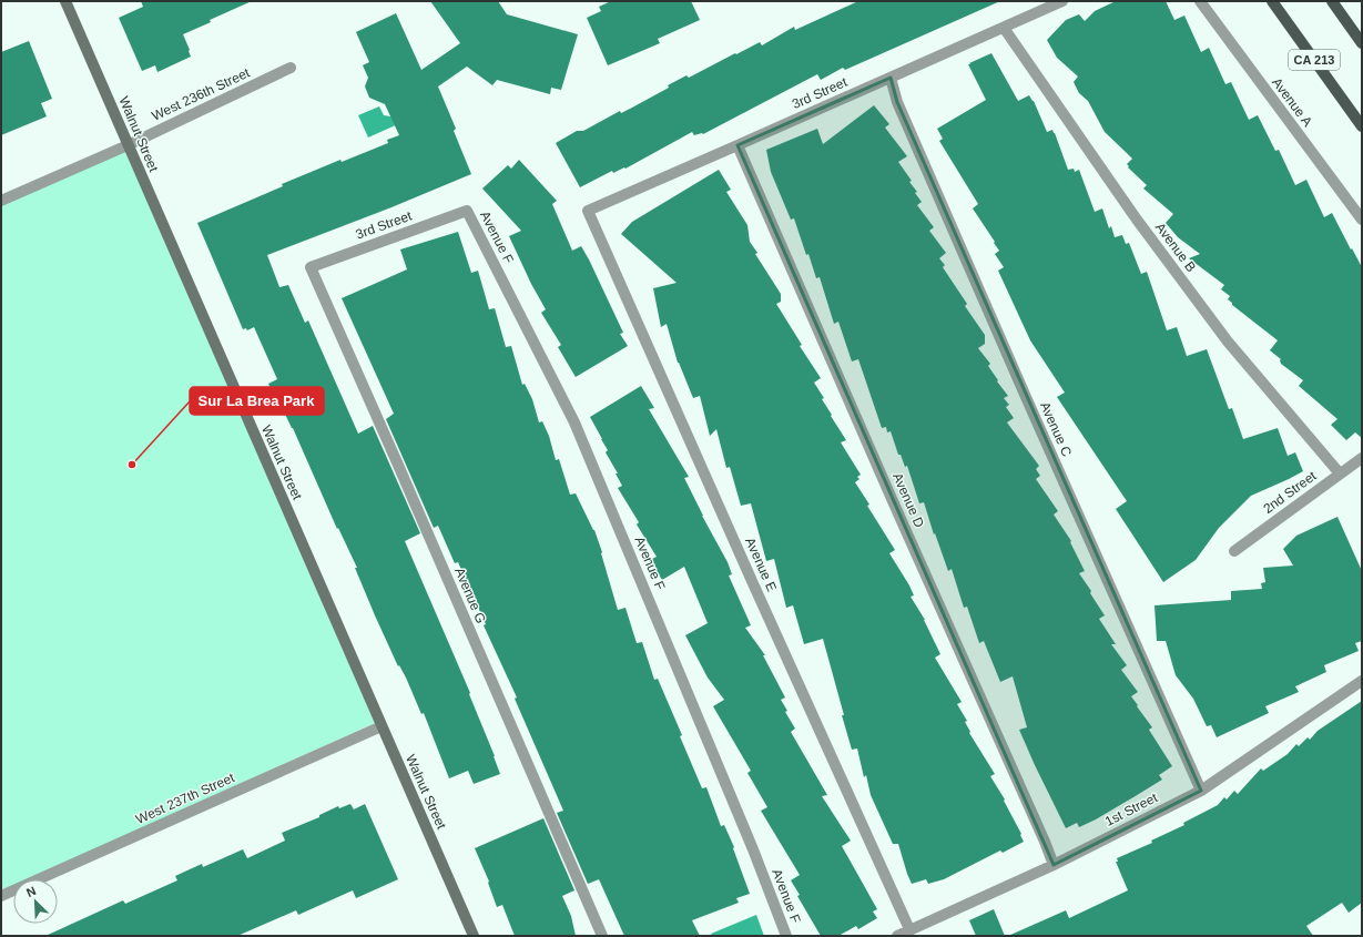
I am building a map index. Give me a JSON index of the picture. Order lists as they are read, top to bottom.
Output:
{
  "streets": {
    "main road": ["CA 213"],
    "street": [
      "3rd Street",
      "West 236th Street",
      "Avenue A",
      "Walnut Street",
      "Avenue F",
      "Avenue B",
      "Avenue C",
      "2nd Street",
      "Avenue D",
      "Avenue E",
      "Avenue G",
      "West 237th Street",
      "1st Street"
    ]
  },
  "crossings": [
    ["3rd Street", "Avenue F"],
    ["3rd Street", "Avenue B"],
    ["3rd Street", "Avenue C"],
    ["3rd Street", "Avenue D"],
    ["3rd Street", "Avenue E"],
    ["3rd Street", "Avenue G"],
    ["West 236th Street", "Walnut Street"],
    ["Walnut Street", "West 237th Street"],
    ["Avenue B", "2nd Street"],
    ["Avenue C", "1st Street"],
    ["Avenue D", "1st Street"],
    ["Avenue E", "1st Street"]
  ],
  "places": ["Sur La Brea Park"],
  "north": "top left"
}
